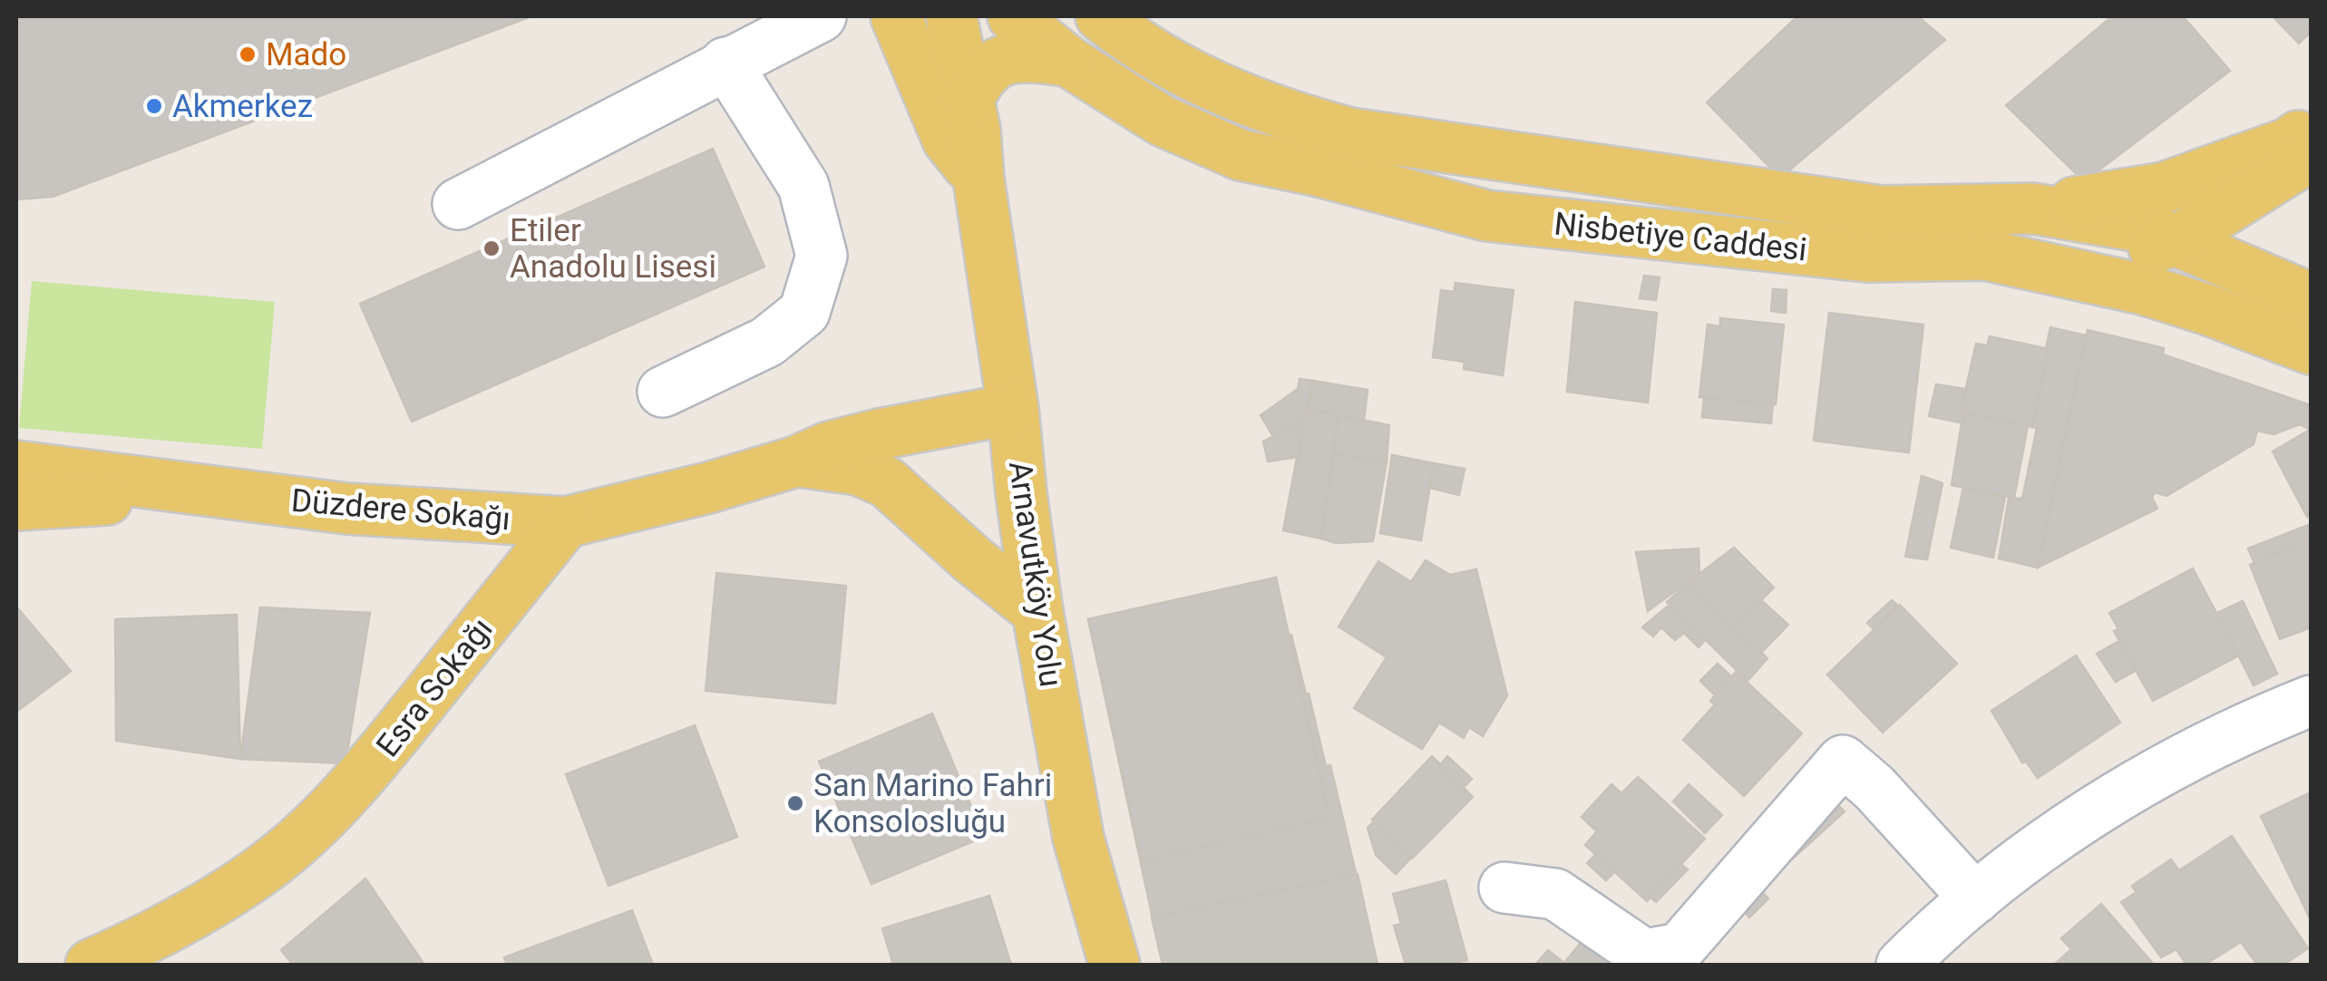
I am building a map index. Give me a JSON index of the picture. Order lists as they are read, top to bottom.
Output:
{
  "streets": {
    "main road": [
      "Nisbetiye Caddesi",
      "Düzdere Sokağı",
      "Arnavutköy Yolu",
      "Esra Sokağı"
    ]
  },
  "crossings": [
    ["Düzdere Sokağı", "Esra Sokağı"]
  ],
  "places": [
    "Mado",
    "Akmerkez",
    "Etiler Anadolu Lisesi",
    "San Marino Fahri Konsolosluğu"
  ]
}
